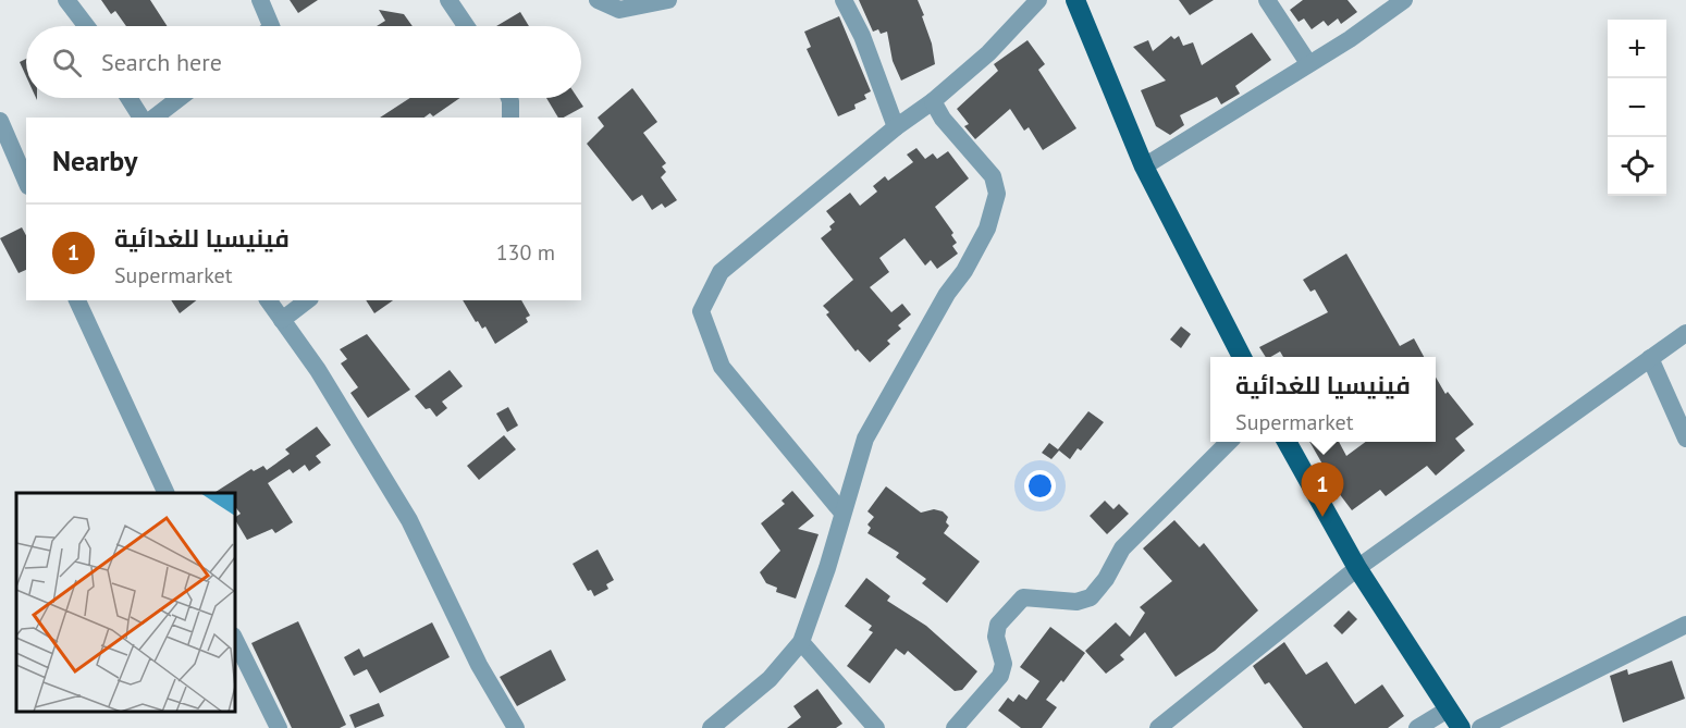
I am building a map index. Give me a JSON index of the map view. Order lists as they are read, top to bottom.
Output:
{
  "page": {
    "map_buttons": ["+", "−"],
    "search": "Search here",
    "heading": "Nearby",
    "list": [
      {
        "mark": "1",
        "name": "فينيسيا للغدائية",
        "note": "Supermarket",
        "value": "130 m"
      }
    ],
    "popup": ["فينيسيا للغدائية", "Supermarket"],
    "pins": "1"
  }
}
